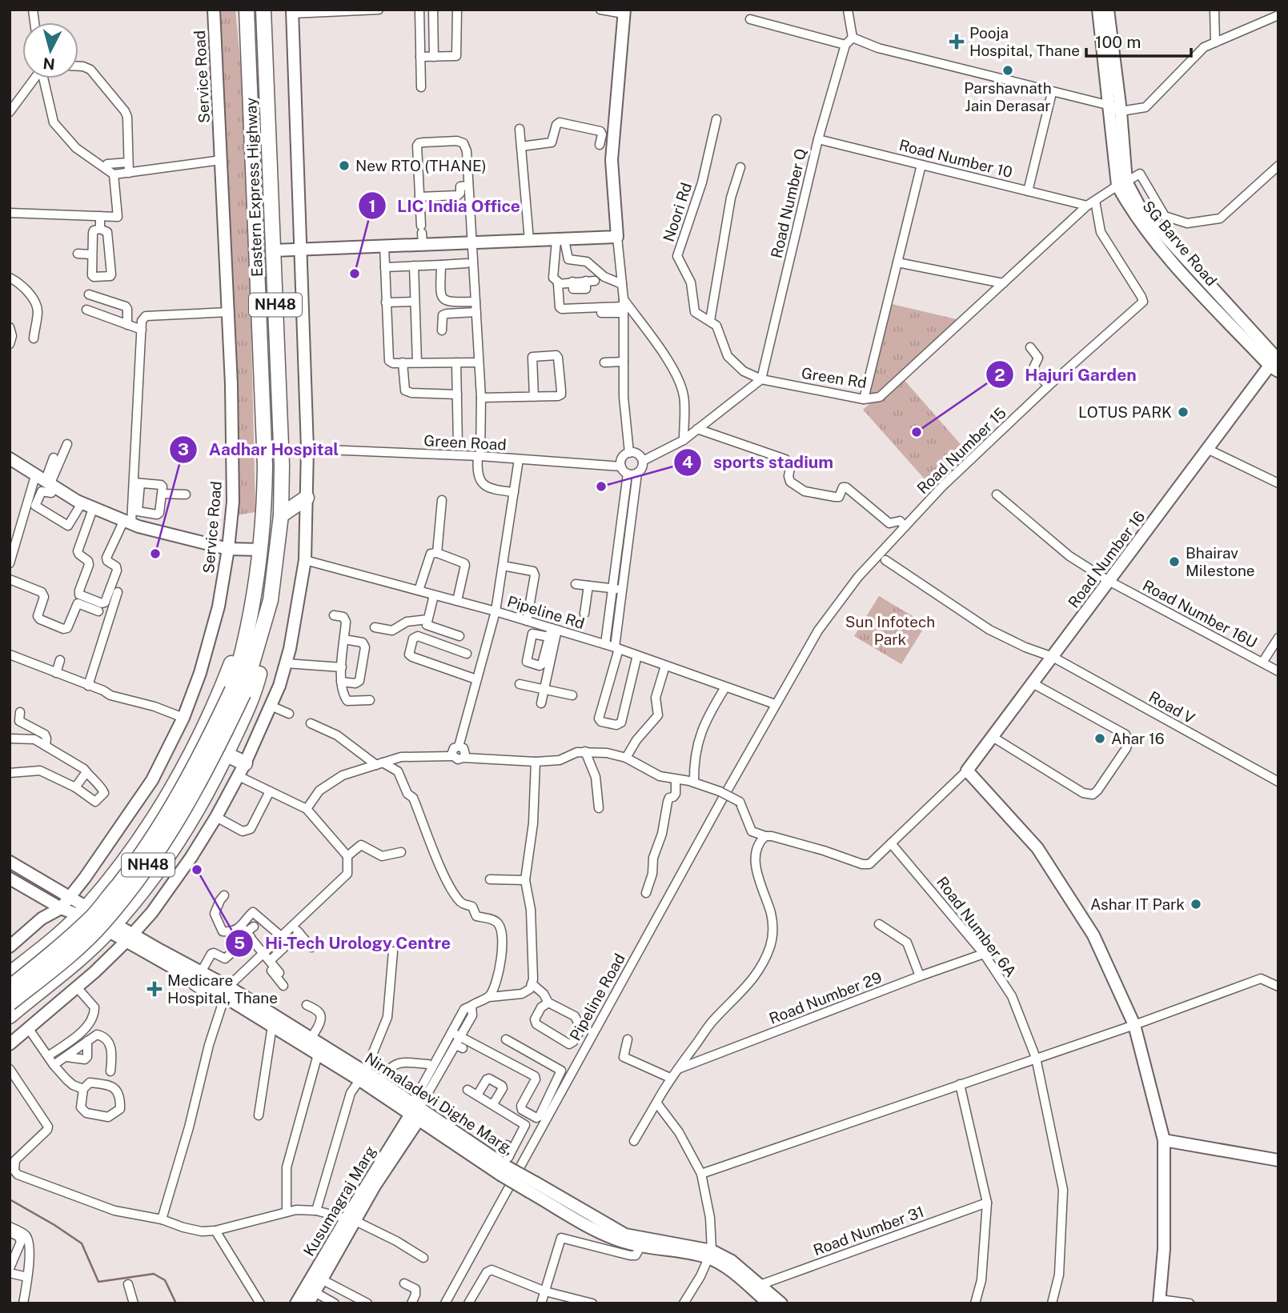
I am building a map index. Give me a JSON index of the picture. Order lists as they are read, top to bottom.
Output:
{
  "streets": {
    "highway": ["Eastern Express Highway", "NH48"],
    "street": [
      "Service Road",
      "Road Number 10",
      "Road Number Q",
      "Noori Rd",
      "SG Barve Road",
      "Green Rd",
      "Green Road",
      "Road Number 15",
      "Road Number 16",
      "Pipeline Rd",
      "Road Number 16U",
      "Road V",
      "Road Number 6A",
      "Pipeline Road",
      "Road Number 29",
      "Nirmaladevi Dighe Marg,",
      "Kusumagraj Marg",
      "Road Number 31"
    ]
  },
  "crossings": [
    ["Road Number 10", "Road Number Q"],
    ["Road Number 10", "Green Rd"],
    ["Eastern Express Highway", "NH48"],
    ["Road Number Q", "Noori Rd"],
    ["Road Number Q", "Green Rd"],
    ["Noori Rd", "Green Rd"],
    ["SG Barve Road", "Green Rd"],
    ["SG Barve Road", "Road Number 16"],
    ["Green Rd", "Road Number 15"],
    ["Road Number 15", "Pipeline Rd"],
    ["Road Number 15", "Pipeline Road"],
    ["Road Number 16", "Road Number 16U"],
    ["Road Number 16", "Road V"],
    ["Pipeline Rd", "Pipeline Road"],
    ["Road Number 6A", "Road Number 29"],
    ["Nirmaladevi Dighe Marg,", "Kusumagraj Marg"],
    ["Nirmaladevi Dighe Marg,", "Road Number 31"]
  ],
  "parks": ["Sun Infotech Park"],
  "places": {
    "health": ["Pooja Hospital, Thane", "Medicare Hospital, Thane"],
    "other": [
      "Parshavnath Jain Derasar",
      "New RTO (THANE)",
      "LIC India Office",
      "LOTUS PARK",
      "Hajuri Garden",
      "sports stadium",
      "Aadhar Hospital",
      "Bhairav Milestone",
      "Ahar 16",
      "Hi-Tech Urology Centre",
      "Ashar IT Park"
    ]
  },
  "scale_bar": "100 m",
  "north": "bottom"
}
